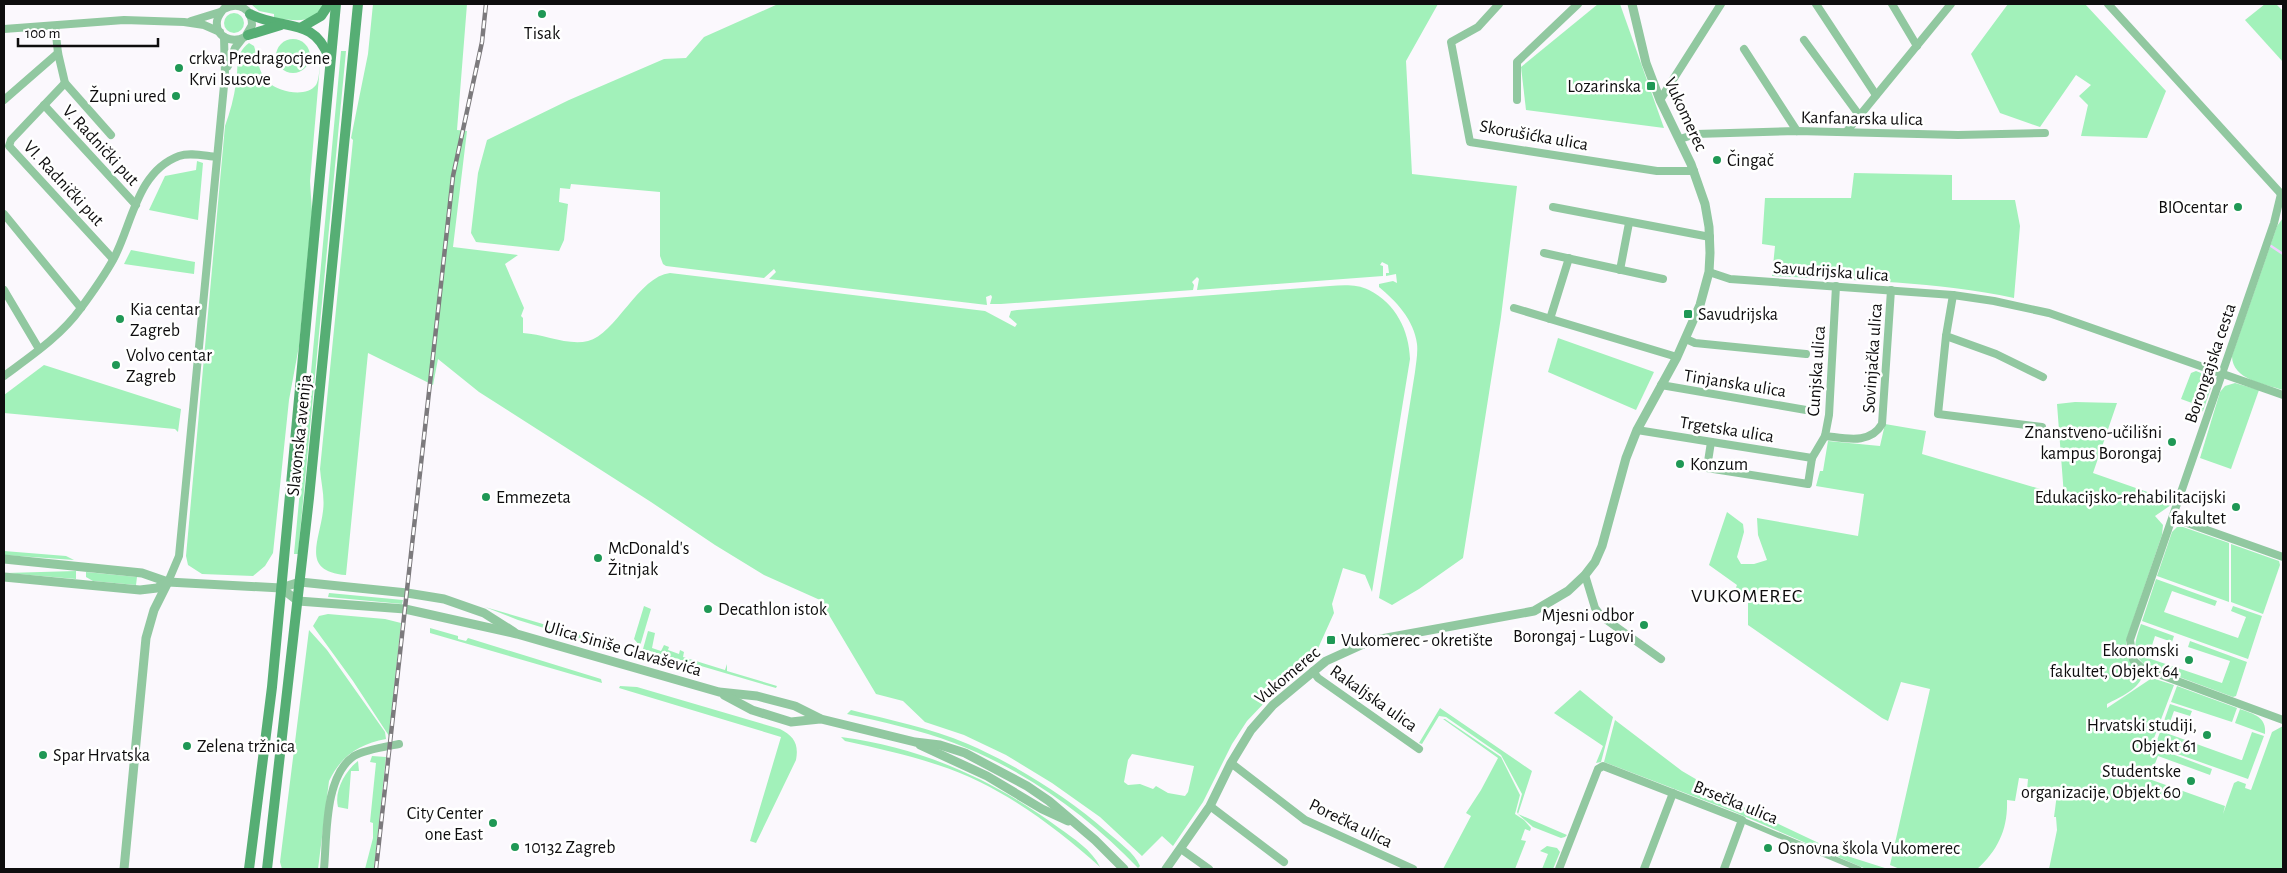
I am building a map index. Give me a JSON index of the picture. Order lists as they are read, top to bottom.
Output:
{
  "streets": {
    "main road": ["Slavonska avenija"],
    "street": [
      "Vukomerec",
      "Kanfanarska ulica",
      "Skorušićka ulica",
      "V. Radnički put",
      "VI. Radnički put",
      "Savudrijska ulica",
      "Sovinjačka ulica",
      "Borongajska cesta",
      "Cunjska ulica",
      "Tinjanska ulica",
      "Trgetska ulica",
      "Ulica Siniše Glavaševića",
      "Rakaljska ulica",
      "Brsečka ulica",
      "Porečka ulica"
    ]
  },
  "crossings": [
    ["Vukomerec", "Kanfanarska ulica"],
    ["Vukomerec", "Skorušićka ulica"],
    ["Vukomerec", "Savudrijska ulica"],
    ["Vukomerec", "Tinjanska ulica"],
    ["Vukomerec", "Trgetska ulica"],
    ["Vukomerec", "Rakaljska ulica"],
    ["Vukomerec", "Porečka ulica"],
    ["V. Radnički put", "VI. Radnički put"],
    ["Savudrijska ulica", "Sovinjačka ulica"],
    ["Savudrijska ulica", "Borongajska cesta"],
    ["Savudrijska ulica", "Cunjska ulica"],
    ["Sovinjačka ulica", "Cunjska ulica"],
    ["Cunjska ulica", "Trgetska ulica"],
    ["Slavonska avenija", "Ulica Siniše Glavaševića"]
  ],
  "districts": ["VUKOMEREC"],
  "places": {
    "other": [
      "Tisak",
      "crkva Predragocjene Krvi Isusove",
      "Župni ured",
      "Čingač",
      "BIOcentar",
      "Kia centar Zagreb",
      "Volvo centar Zagreb",
      "Znanstveno-učilišni kampus Borongaj",
      "Konzum",
      "Emmezeta",
      "Edukacijsko-rehabilitacijski fakultet",
      "McDonald's Žitnjak",
      "Decathlon istok",
      "Mjesni odbor Borongaj - Lugovi",
      "Ekonomski fakultet, Objekt 64",
      "Hrvatski studiji, Objekt 61",
      "Zelena tržnica",
      "Spar Hrvatska",
      "Studentske organizacije, Objekt 60",
      "City Center one East",
      "10132 Zagreb",
      "Osnovna škola Vukomerec"
    ],
    "transit": ["Lozarinska", "Savudrijska", "Vukomerec - okretište"]
  },
  "scale_bar": "100 m"
}
